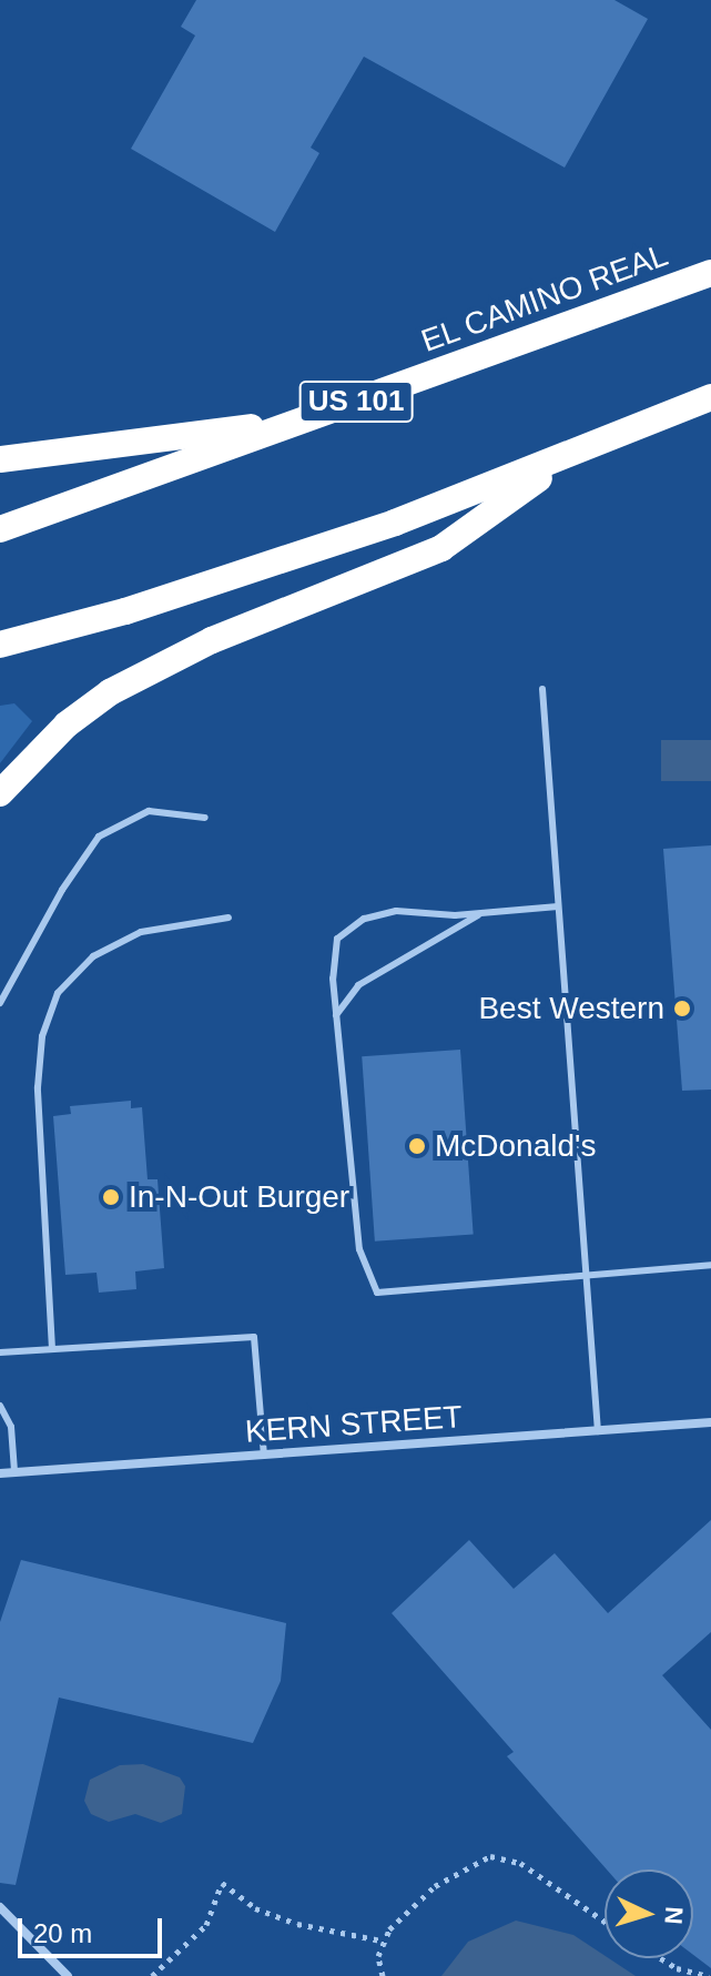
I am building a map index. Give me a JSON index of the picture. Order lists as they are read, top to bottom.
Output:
{
  "streets": {
    "highway": ["EL CAMINO REAL", "US 101"],
    "street": ["KERN STREET"]
  },
  "places": ["Best Western", "McDonald's", "In-N-Out Burger"],
  "scale_bar": "20 m",
  "north": "right"
}
